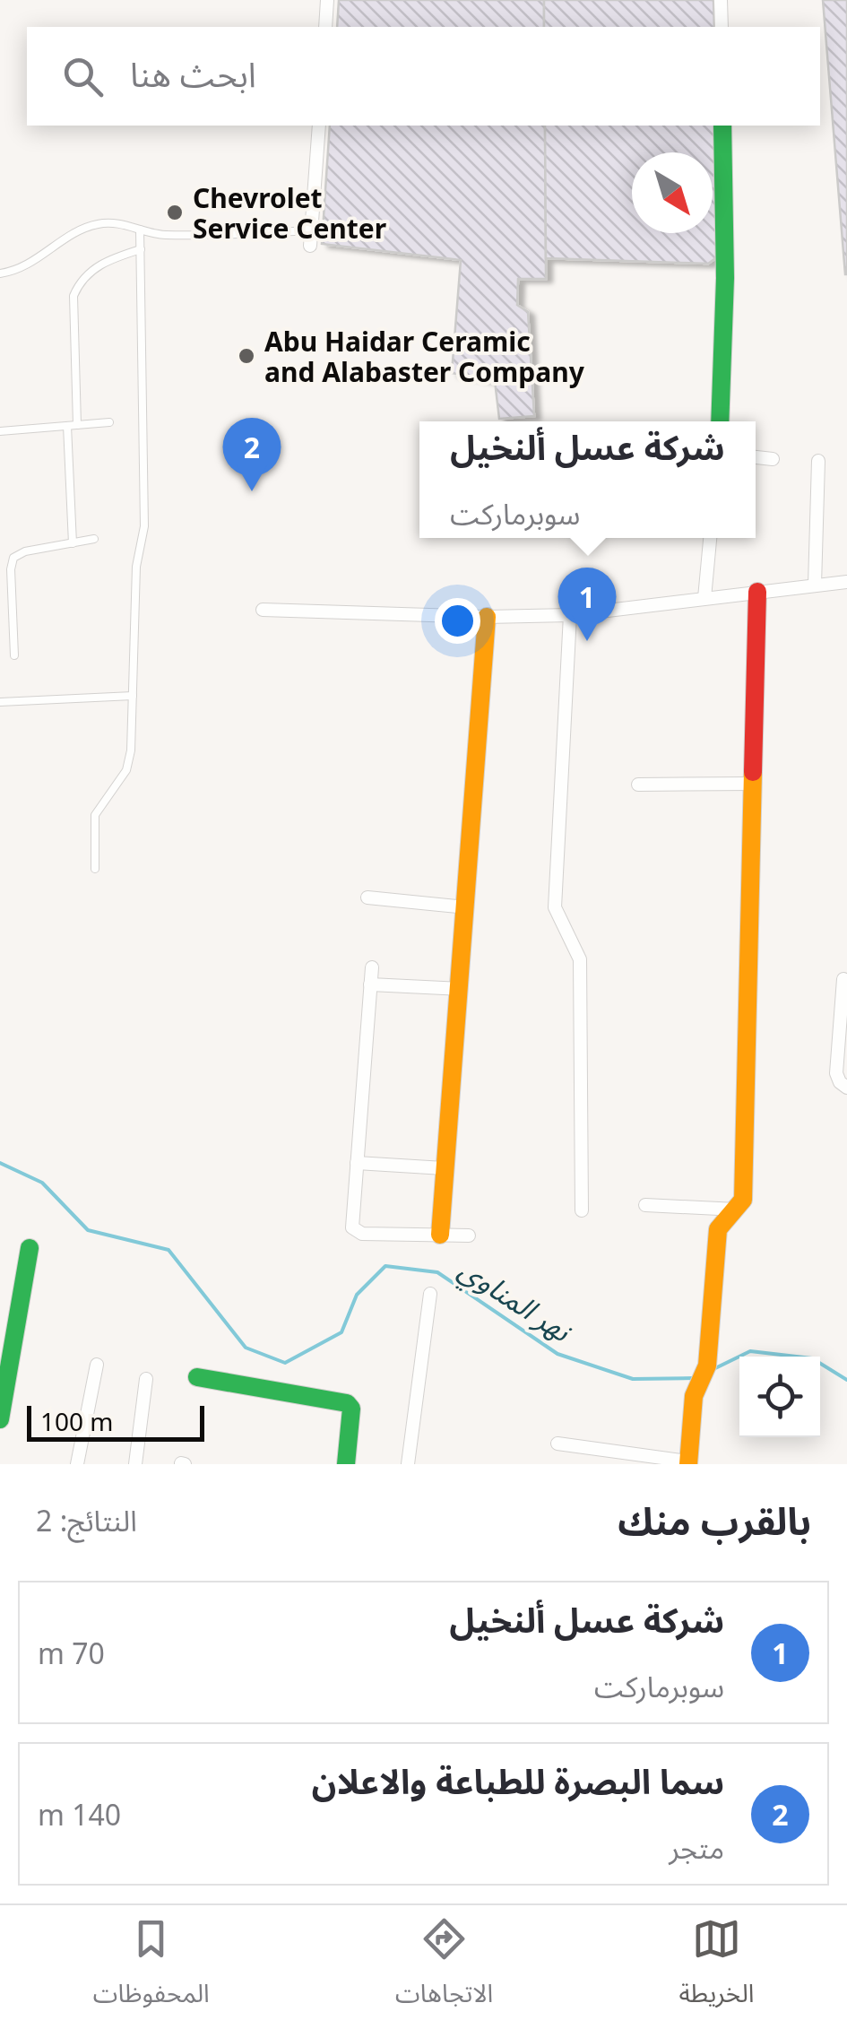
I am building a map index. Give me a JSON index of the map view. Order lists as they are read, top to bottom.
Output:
{
  "water": ["نهر المناوي"],
  "places": ["Chevrolet Service Center", "Abu Haidar Ceramic and Alabaster Company"],
  "scale_bar": "100 m",
  "north": "bottom right",
  "page": {
    "search": "ابحث هنا",
    "pins": ["2", "1"],
    "popup": ["شركة عسل ألنخيل", "سوبرماركت"],
    "scale": "100 m",
    "heading": ["بالقرب منك", "النتائج: 2"],
    "list": [
      {
        "mark": "1",
        "name": "شركة عسل ألنخيل",
        "note": "سوبرماركت",
        "value": "70 m"
      },
      {
        "mark": "2",
        "name": "سما البصرة للطباعة والاعلان",
        "note": "متجر",
        "value": "140 m"
      }
    ],
    "nav": ["الخريطة", "الاتجاهات", "المحفوظات"]
  }
}
